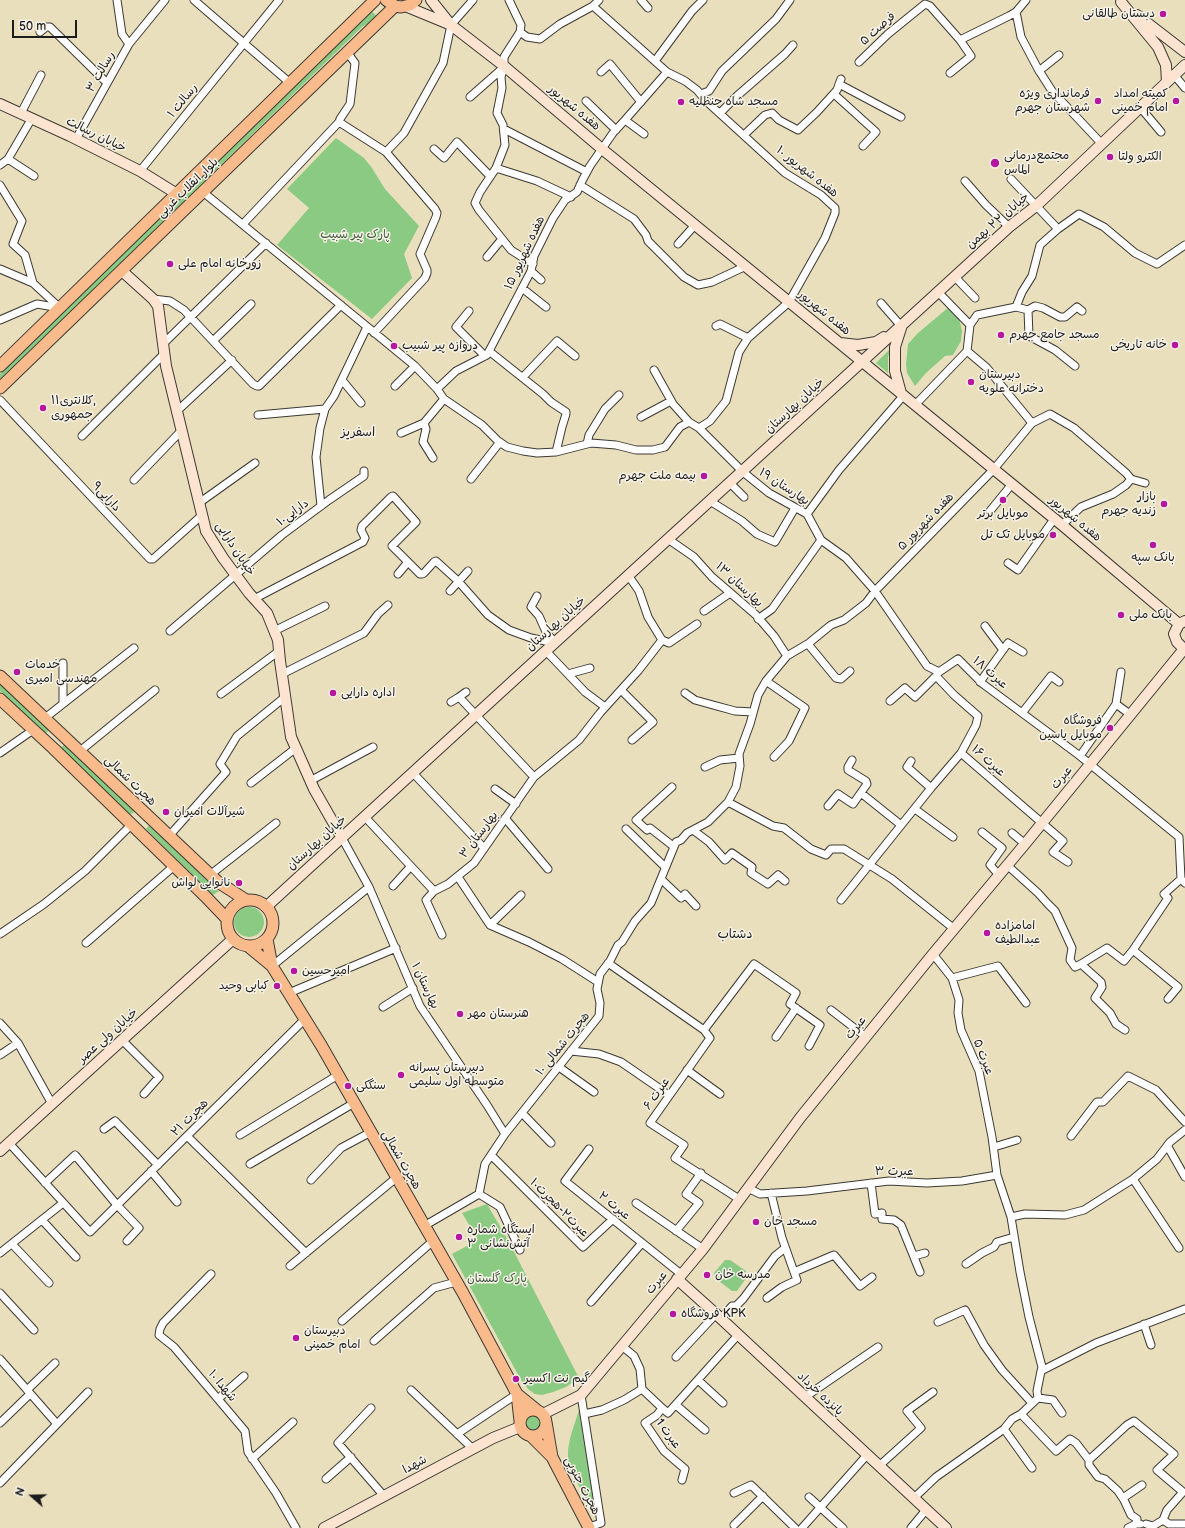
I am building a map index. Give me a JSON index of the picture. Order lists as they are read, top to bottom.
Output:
{
  "streets": {
    "main road": [
      "هفده شهریور",
      "خیابان رسالت",
      "بلوار انقلاب غربی",
      "خیابان ۲۲ بهمن",
      "خیابان بهارستان",
      "خیابان دارایی",
      "عبرت",
      "هجرت شمالی",
      "خیابان ولی عصر",
      "پانزده خرداد",
      "شهدا",
      "هجرت جنوبی"
    ],
    "street": [
      "فرصت ۵",
      "رسالت ۳",
      "رسالت ۱",
      "هفده شهریور ۱۰",
      "هفده شهریور ۱۵",
      "بهارستان ۱۹",
      "دارایی۹",
      "دارایی۱۰",
      "هفده شهریور ۵",
      "بهارستان ۱۳",
      "عبرت ۱۸",
      "عبرت ۱۶",
      "بهارستان ۳",
      "بهارستان ۱",
      "هجرت شمالی ۱۰",
      "عبرت ۵",
      "عبرت ۶",
      "هجرت ۲۱",
      "عبرت ۳",
      "عبرت ۲",
      "عبرت۲-هجرت۱۰",
      "شهدا ۱۰",
      "عبرت 1"
    ]
  },
  "crossings": [
    ["رسالت ۳", "خیابان رسالت"],
    ["رسالت ۱", "خیابان رسالت"],
    ["هفده شهریور", "هفده شهریور ۱۰"],
    ["هفده شهریور", "بلوار انقلاب غربی"],
    ["هفده شهریور", "خیابان ۲۲ بهمن"],
    ["هفده شهریور", "هفده شهریور ۱۵"],
    ["هفده شهریور", "خیابان بهارستان"],
    ["هفده شهریور", "هفده شهریور ۵"],
    ["خیابان رسالت", "بلوار انقلاب غربی"],
    ["هفده شهریور ۱۰", "هفده شهریور ۱۵"],
    ["بلوار انقلاب غربی", "خیابان دارایی"],
    ["خیابان ۲۲ بهمن", "خیابان بهارستان"],
    ["خیابان بهارستان", "بهارستان ۱۹"],
    ["خیابان بهارستان", "خیابان دارایی"],
    ["خیابان بهارستان", "بهارستان ۱۳"],
    ["خیابان بهارستان", "هجرت شمالی"],
    ["خیابان بهارستان", "بهارستان ۱"],
    ["خیابان بهارستان", "خیابان ولی عصر"],
    ["بهارستان ۱۹", "هفده شهریور ۵"],
    ["دارایی۹", "خیابان دارایی"],
    ["دارایی۱۰", "خیابان دارایی"],
    ["هفده شهریور ۵", "بهارستان ۱۳"],
    ["خیابان دارایی", "بهارستان ۱"],
    ["عبرت ۱۸", "عبرت ۱۶"],
    ["عبرت ۱۸", "عبرت"],
    ["عبرت ۱۶", "عبرت"],
    ["عبرت", "عبرت ۵"],
    ["عبرت", "عبرت ۶"],
    ["عبرت", "عبرت ۳"],
    ["عبرت", "عبرت ۲"],
    ["عبرت", "پانزده خرداد"],
    ["عبرت", "شهدا"],
    ["هجرت شمالی", "خیابان ولی عصر"],
    ["هجرت شمالی", "هجرت ۲۱"],
    ["بهارستان ۱", "هجرت شمالی ۱۰"],
    ["هجرت شمالی ۱۰", "عبرت۲-هجرت۱۰"],
    ["عبرت ۵", "عبرت ۳"],
    ["عبرت ۲", "عبرت۲-هجرت۱۰"],
    ["عبرت ۲", "پانزده خرداد"]
  ],
  "districts": ["اسفریز", "دشتاب"],
  "parks": ["پارک پیر شبیب", "پارک گلستان"],
  "places": [
    "دبستان طالقانی",
    "فرمانداری ویژه شهرستان جهرم",
    "کمیته امداد امام خمینی",
    "مسجد شاه حنظلیه",
    "الکترو ولتا",
    "مجتمع‌درمانی الماس",
    "زورخانه امام علی",
    "مسجد جامع جهرم",
    "خانه تاریخی",
    "دروازه پیر شبیب",
    "دبیرستان دخترانه علویه",
    "کلانتری۱۱, جمهوری",
    "بیمه ملت جهرم",
    "موبایل برتر",
    "بازار زندیه جهرم",
    "موبایل تک تل",
    "بانک سپه",
    "بانک ملی",
    "خدمات مهندسی امیری",
    "اداره دارایی",
    "فروشگاه موبایل یاسین",
    "شیرآلات امیران",
    "نانوایی لواش",
    "امامزاده عبدالطیف",
    "امیرحسین",
    "کبابی وحید",
    "هنرستان مهر",
    "دبیرستان پسرانه متوسطه اول سلیمی",
    "سنگکی",
    "مسجد خان",
    "ایستگاه شماره ۳ آتش‌نشانی",
    "مدرسه خان",
    "فروشگاه KPK",
    "دبیرستان امام خمینی",
    "گیم نت اکسیر"
  ],
  "scale_bar": "50 m",
  "north": "left"
}
